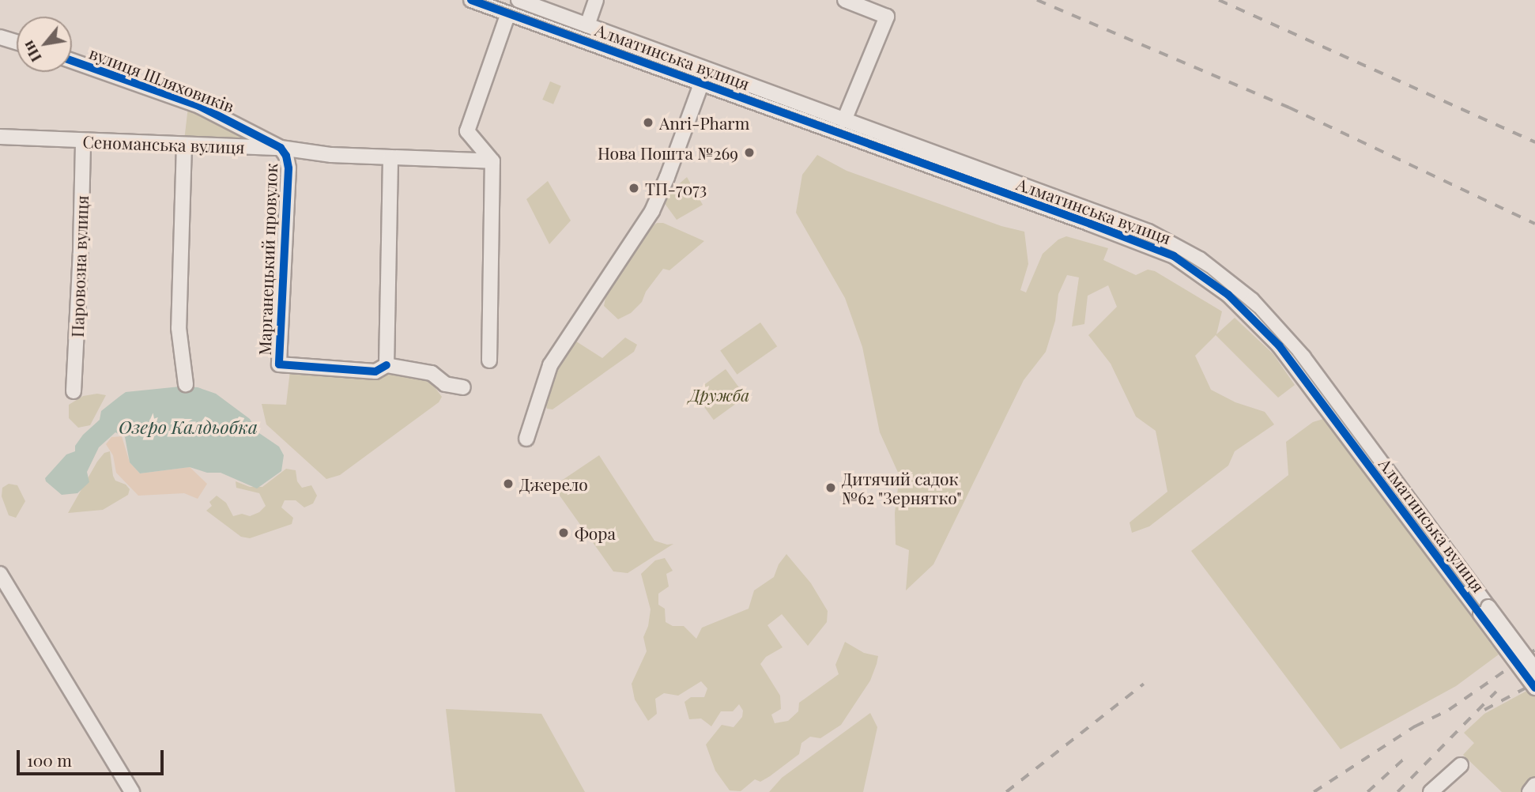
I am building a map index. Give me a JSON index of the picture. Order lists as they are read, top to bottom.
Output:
{
  "streets": {
    "street": [
      "Алматинська вулиця",
      "вулиця Шляховиків",
      "Сеноманська вулиця",
      "Марганецький провулок",
      "Паровозна вулиця"
    ]
  },
  "crossings": [
    ["вулиця Шляховиків", "Сеноманська вулиця"],
    ["вулиця Шляховиків", "Марганецький провулок"],
    ["Сеноманська вулиця", "Марганецький провулок"],
    ["Сеноманська вулиця", "Паровозна вулиця"]
  ],
  "water": ["Озеро Калдьобка"],
  "parks": ["Дружба"],
  "places": [
    "Anri-Pharm",
    "Нова Пошта №269",
    "ТП-7073",
    "Джерело",
    "Дитячий садок №62 \"Зернятко\"",
    "Фора"
  ],
  "scale_bar": "100 m",
  "north": "bottom left"
}
